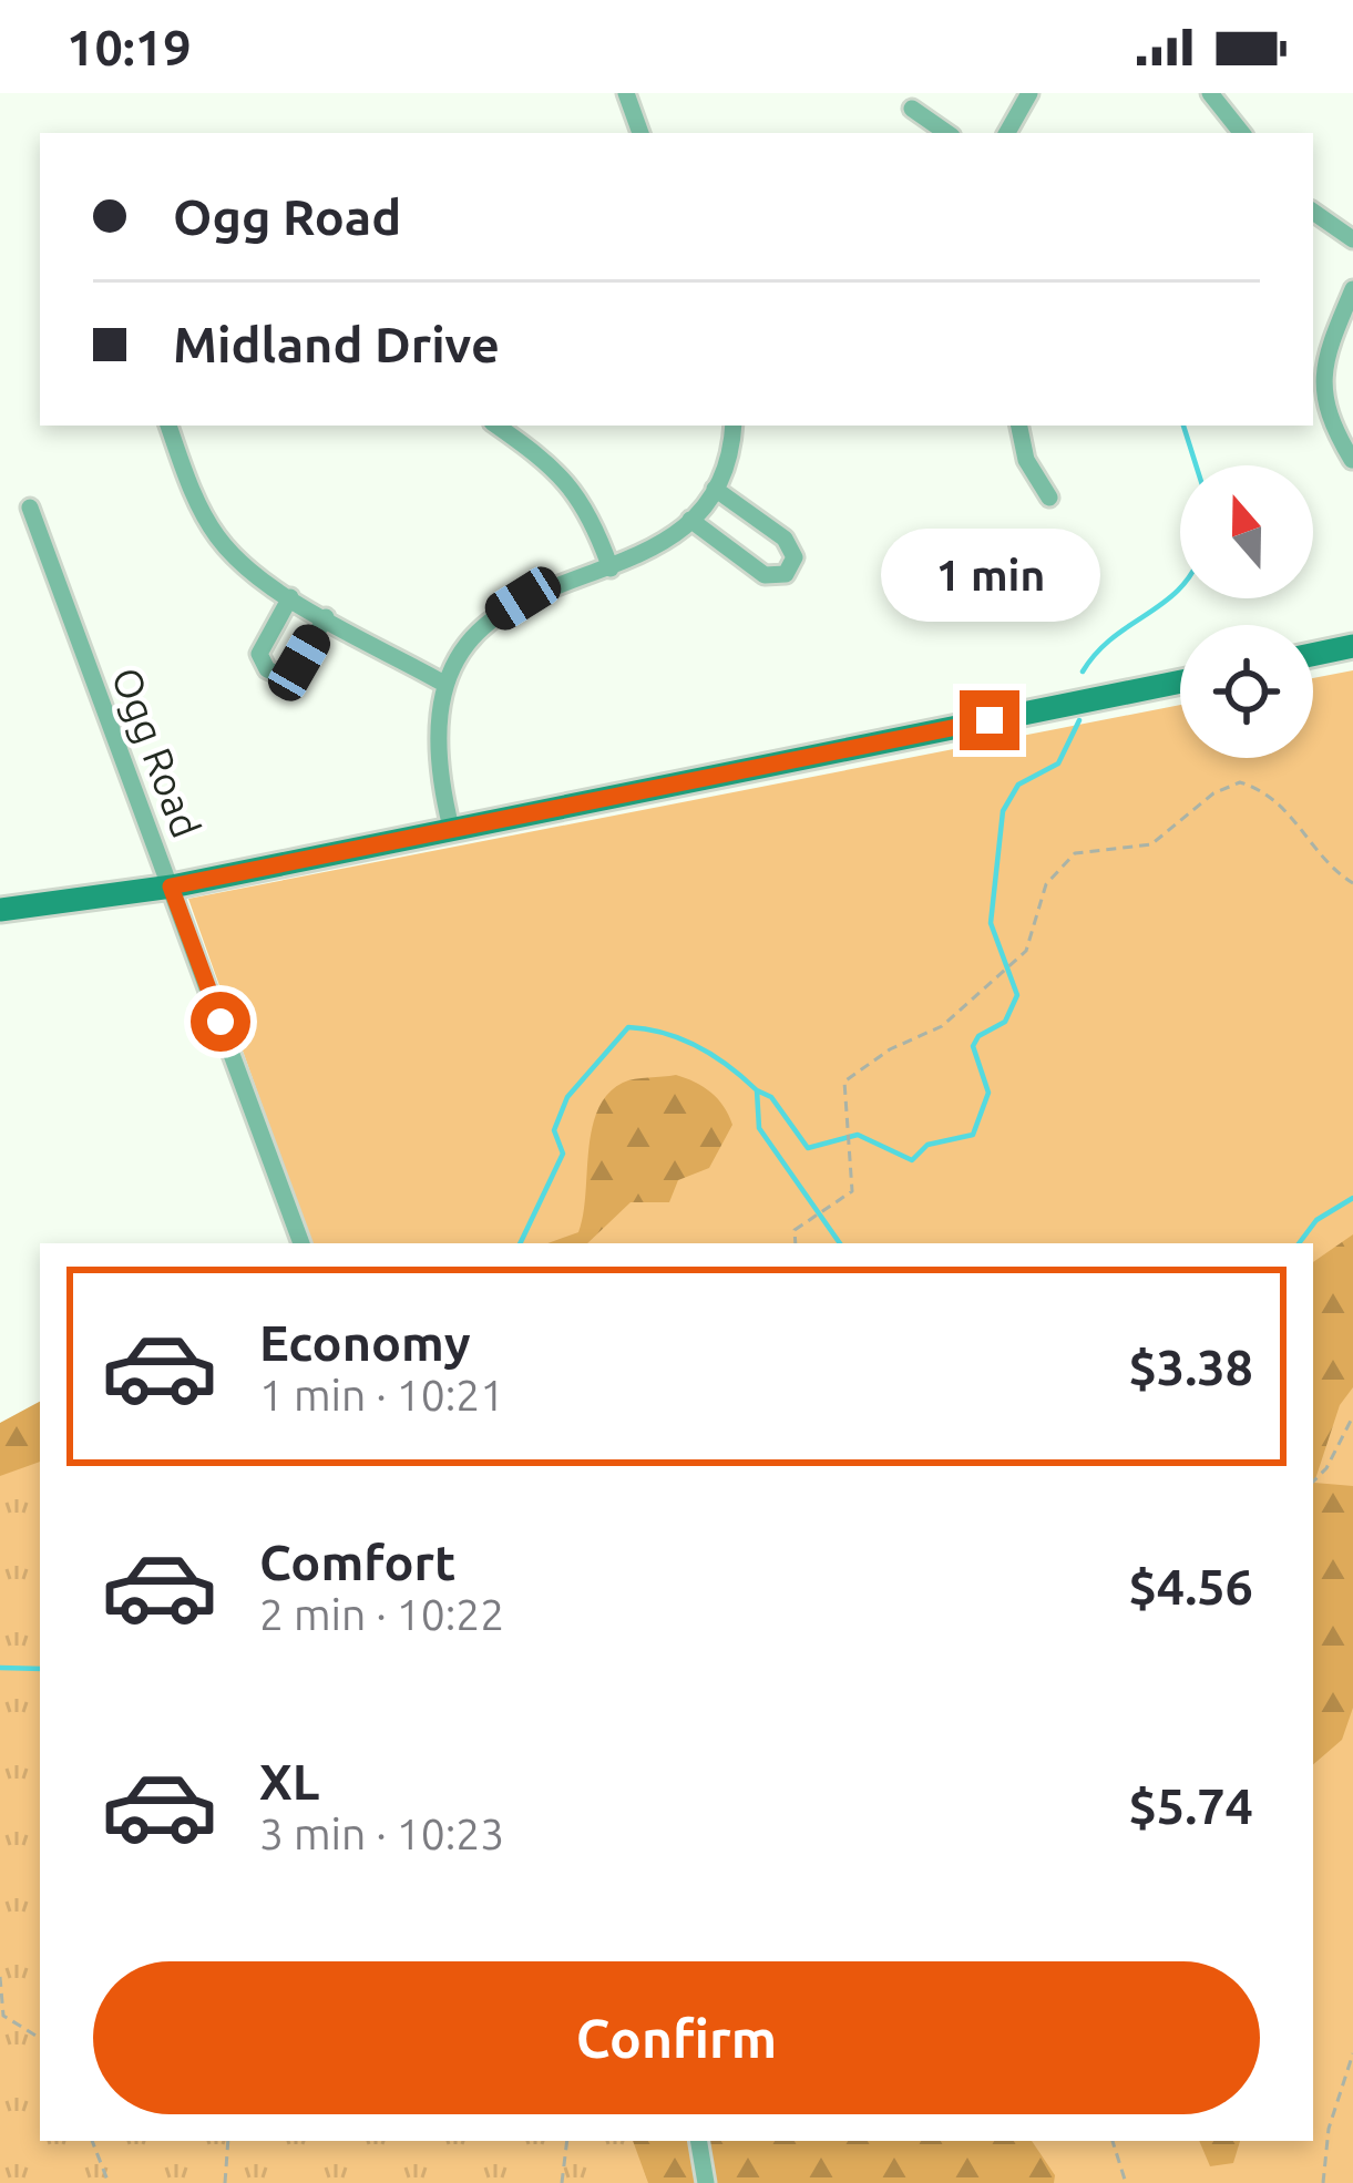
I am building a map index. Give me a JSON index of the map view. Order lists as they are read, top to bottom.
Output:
{
  "streets": {
    "street": ["Ogg Road"]
  },
  "north": "top",
  "page": {
    "status": "10:19",
    "banner": ["Ogg Road", "Midland Drive"],
    "bubble": "1 min",
    "list": [
      {
        "name": "Economy",
        "note": "1 min · 10:21",
        "value": "$3.38"
      },
      {
        "name": "Comfort",
        "note": "2 min · 10:22",
        "value": "$4.56"
      },
      {
        "name": "XL",
        "note": "3 min · 10:23",
        "value": "$5.74"
      }
    ],
    "buttons": "Confirm"
  }
}
